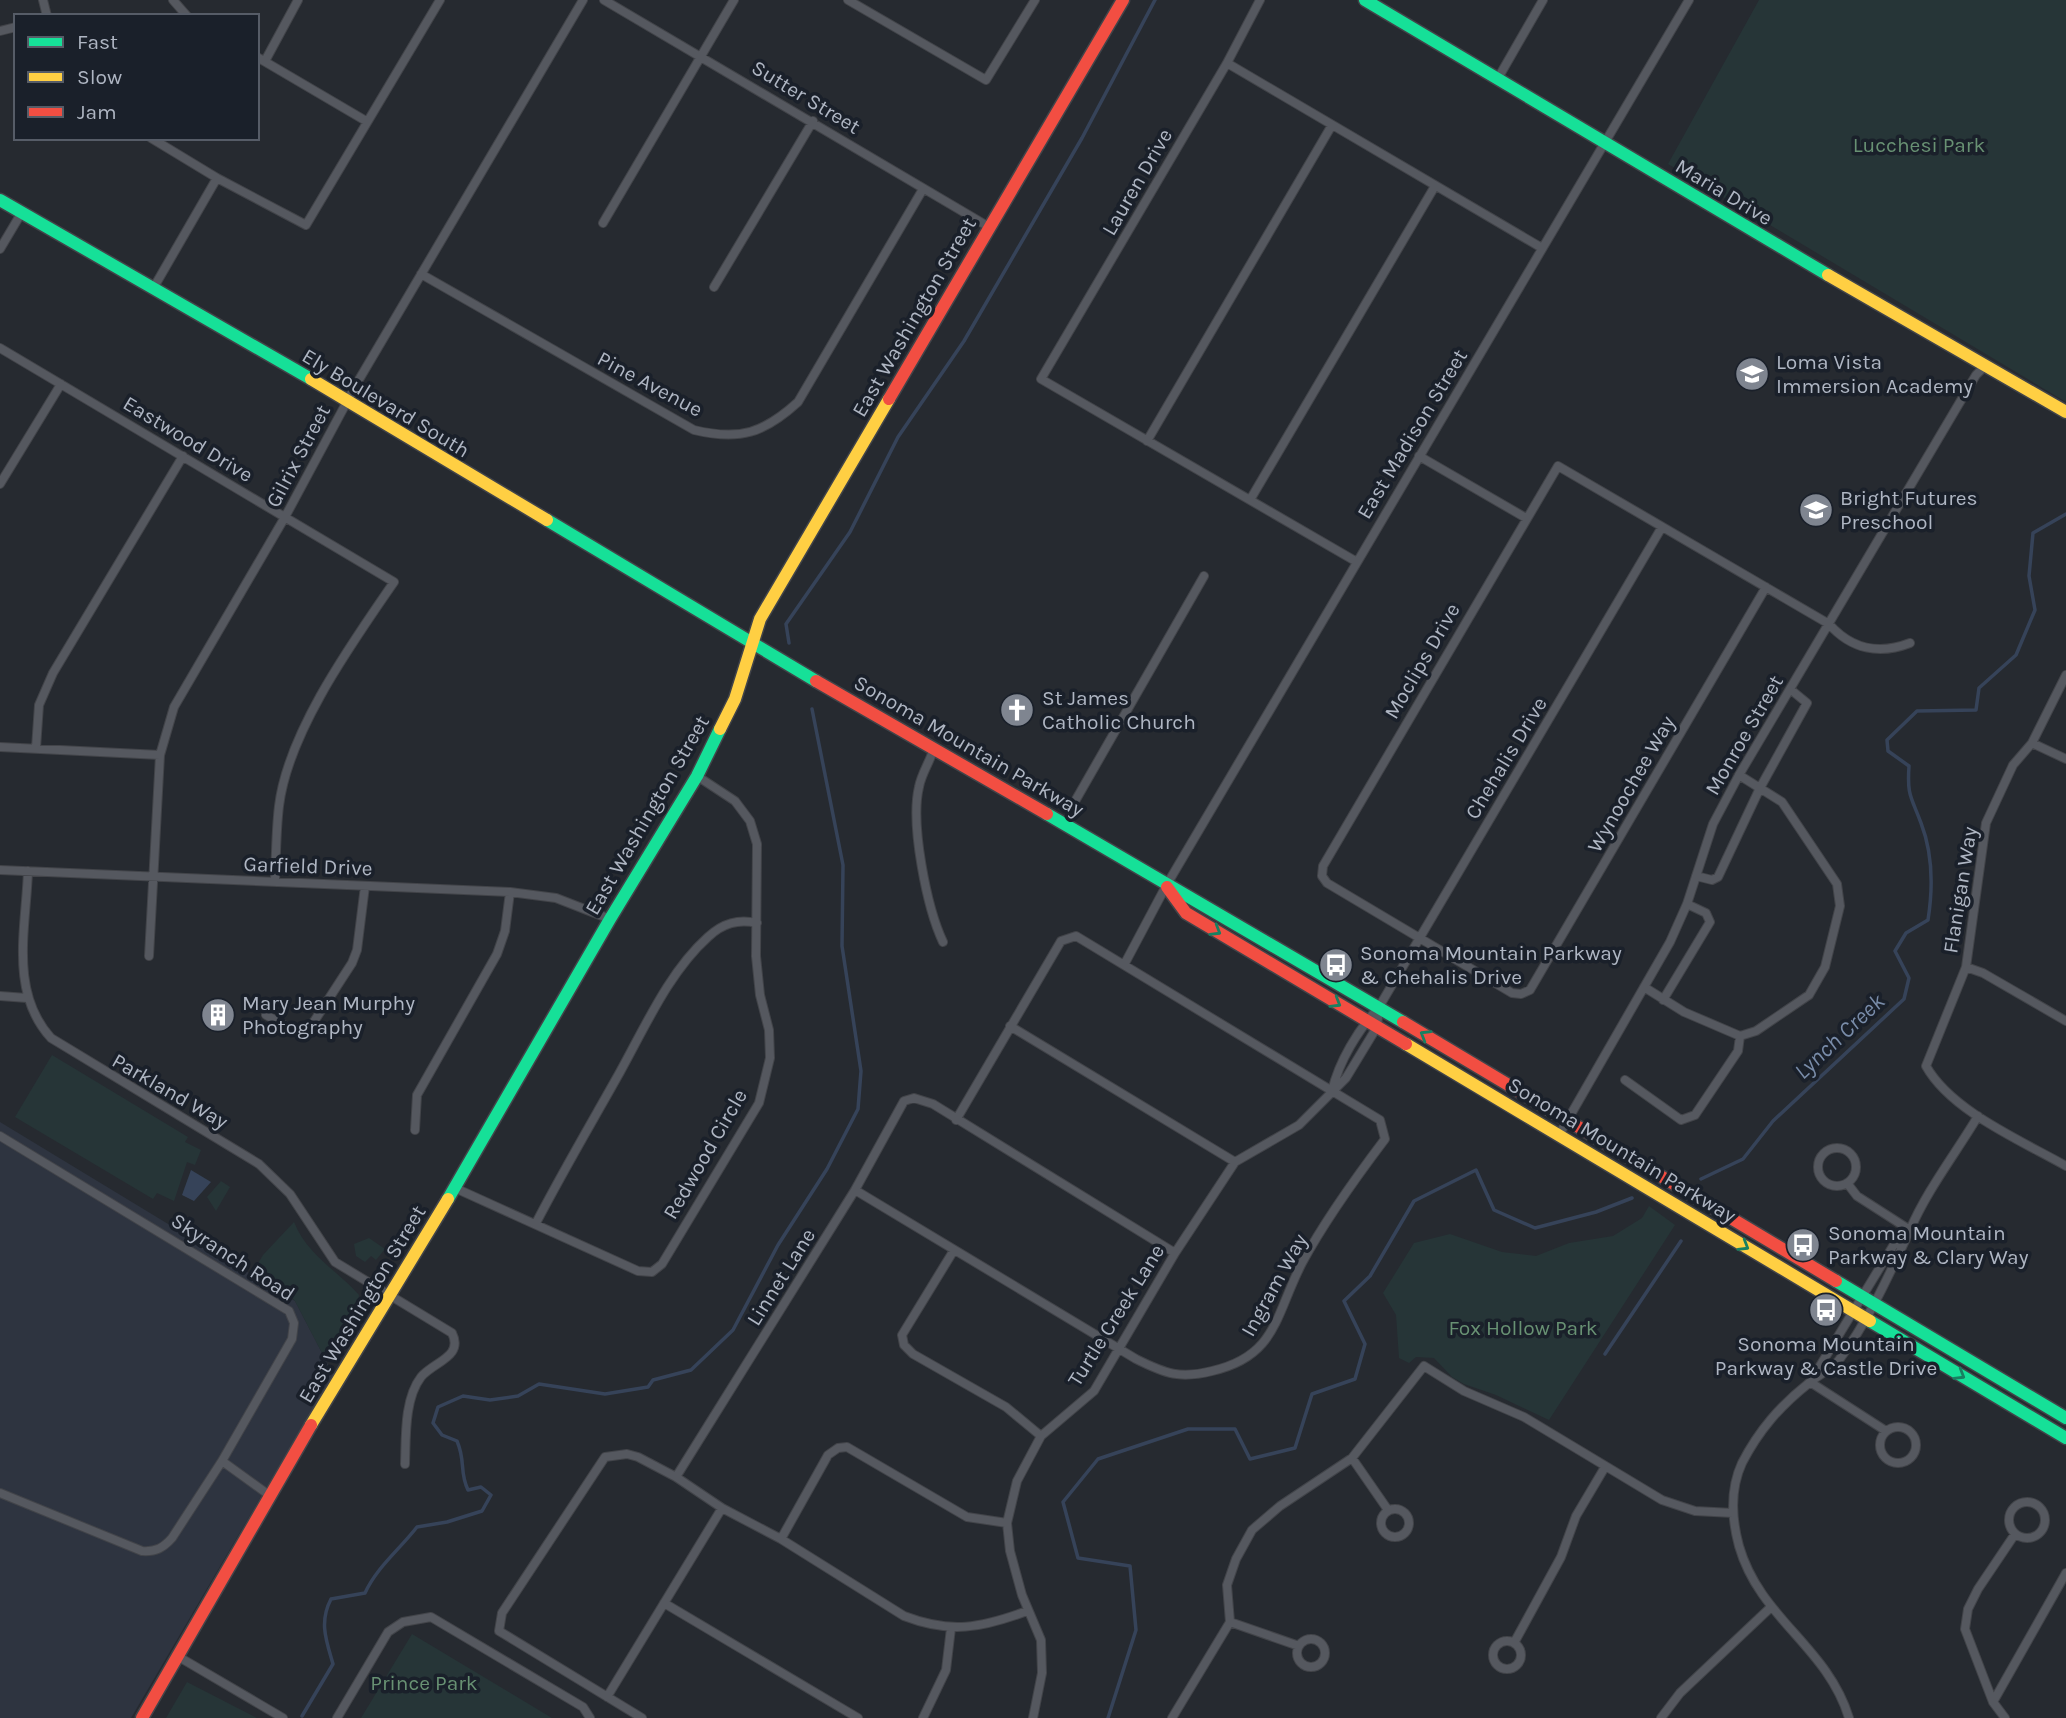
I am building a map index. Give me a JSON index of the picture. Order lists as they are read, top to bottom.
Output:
{
  "streets": {
    "main road": [
      "Maria Drive",
      "East Washington Street",
      "Ely Boulevard South",
      "Sonoma Mountain Parkway"
    ],
    "street": [
      "Sutter Street",
      "Lauren Drive",
      "Pine Avenue",
      "East Madison Street",
      "Eastwood Drive",
      "Gilrix Street",
      "Moclips Drive",
      "Monroe Street",
      "Chehalis Drive",
      "Wynoochee Way",
      "Garfield Drive",
      "Flanigan Way",
      "Parkland Way",
      "Redwood Circle",
      "Skyranch Road",
      "Linnet Lane",
      "Ingram Way",
      "Turtle Creek Lane"
    ]
  },
  "crossings": [
    ["Sutter Street", "East Washington Street"],
    ["Sutter Street", "Pine Avenue"],
    ["Maria Drive", "East Madison Street"],
    ["Maria Drive", "Monroe Street"],
    ["East Washington Street", "Ely Boulevard South"],
    ["East Washington Street", "Sonoma Mountain Parkway"],
    ["East Washington Street", "Garfield Drive"],
    ["East Washington Street", "Parkland Way"],
    ["East Washington Street", "Redwood Circle"],
    ["Pine Avenue", "Gilrix Street"],
    ["Ely Boulevard South", "Gilrix Street"],
    ["Ely Boulevard South", "Sonoma Mountain Parkway"],
    ["East Madison Street", "Sonoma Mountain Parkway"],
    ["Eastwood Drive", "Gilrix Street"],
    ["Eastwood Drive", "Garfield Drive"],
    ["Gilrix Street", "Garfield Drive"],
    ["Moclips Drive", "Chehalis Drive"],
    ["Moclips Drive", "Wynoochee Way"],
    ["Monroe Street", "Sonoma Mountain Parkway"],
    ["Sonoma Mountain Parkway", "Chehalis Drive"],
    ["Sonoma Mountain Parkway", "Turtle Creek Lane"],
    ["Chehalis Drive", "Wynoochee Way"],
    ["Chehalis Drive", "Turtle Creek Lane"],
    ["Garfield Drive", "Parkland Way"],
    ["Linnet Lane", "Ingram Way"],
    ["Ingram Way", "Turtle Creek Lane"]
  ],
  "water": ["Lynch Creek"],
  "parks": ["Lucchesi Park", "Fox Hollow Park", "Prince Park"],
  "places": {
    "school or university": ["Loma Vista Immersion Academy", "Bright Futures Preschool"],
    "church": ["St James Catholic Church"],
    "bus stop": ["Sonoma Mountain Parkway & Chehalis Drive", "Sonoma Mountain Parkway & Clary Way", "Sonoma Mountain Parkway & Castle Drive"],
    "building": ["Mary Jean Murphy Photography"]
  },
  "legend": ["Fast", "Slow", "Jam"]
}
